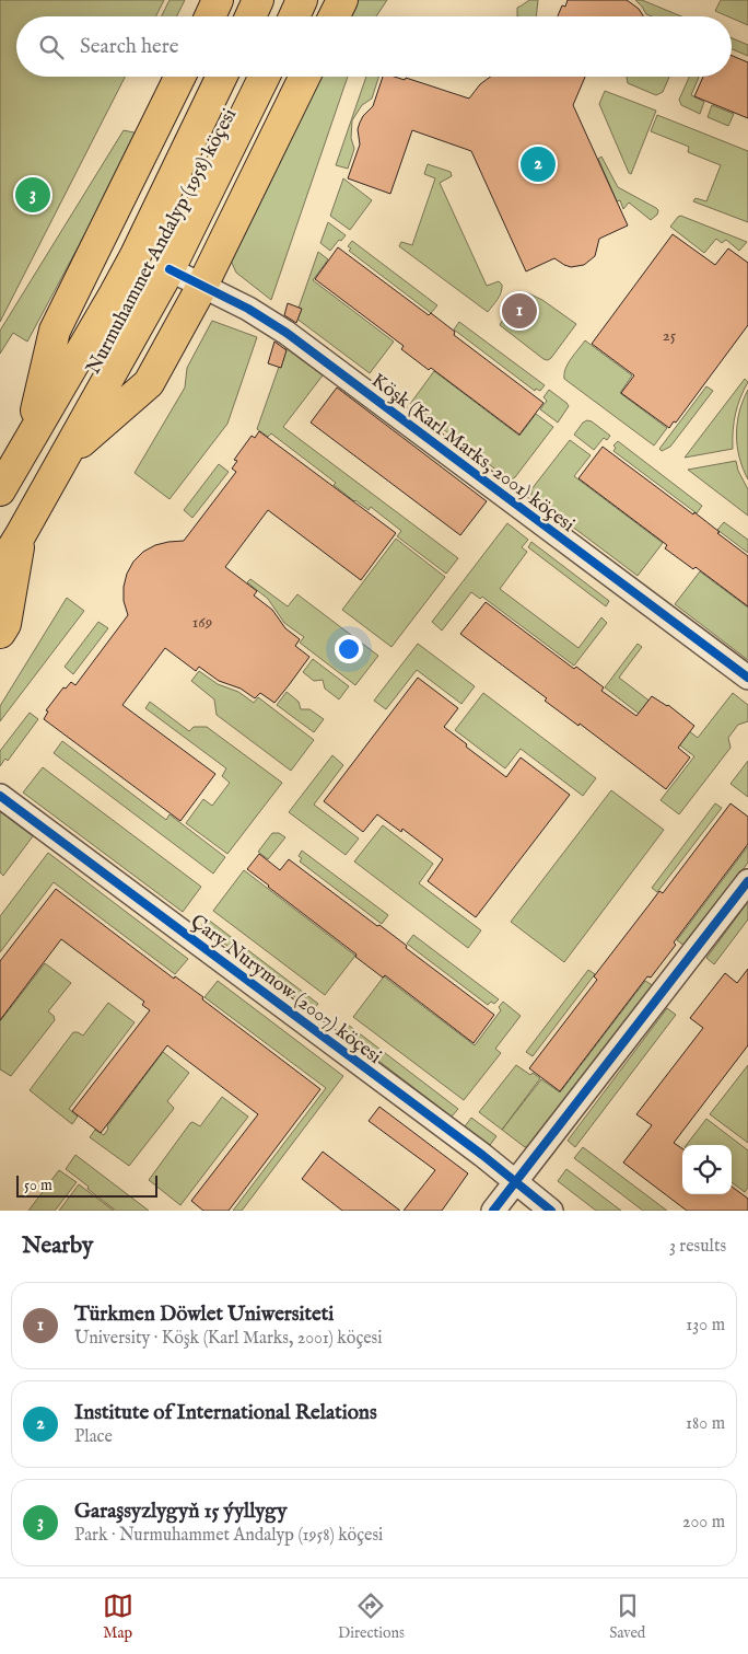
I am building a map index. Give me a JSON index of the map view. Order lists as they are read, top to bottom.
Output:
{
  "streets": {
    "main road": ["Nurmuhammet Andalyp (1958) köçesi"],
    "street": ["Köşk (Karl Marks, 2001) köçesi", "Çary Nurymow (2007) köçesi"]
  },
  "crossings": [
    ["Nurmuhammet Andalyp (1958) köçesi", "Köşk (Karl Marks, 2001) köçesi"]
  ],
  "house_numbers": ["25", "169"],
  "scale_bar": "50 m",
  "page": {
    "search": "Search here",
    "pins": ["2", "3", "1"],
    "scale": "50 m",
    "heading": ["Nearby", "3 results"],
    "list": [
      {
        "mark": "1",
        "name": "Türkmen Döwlet Uniwersiteti",
        "note": "University · Köşk (Karl Marks, 2001) köçesi",
        "value": "130 m"
      },
      {
        "mark": "2",
        "name": "Institute of International Relations",
        "note": "Place",
        "value": "180 m"
      },
      {
        "mark": "3",
        "name": "Garaşsyzlygyň 15 ýyllygy",
        "note": "Park · Nurmuhammet Andalyp (1958) köçesi",
        "value": "200 m"
      }
    ],
    "nav": ["Map", "Directions", "Saved"]
  }
}
